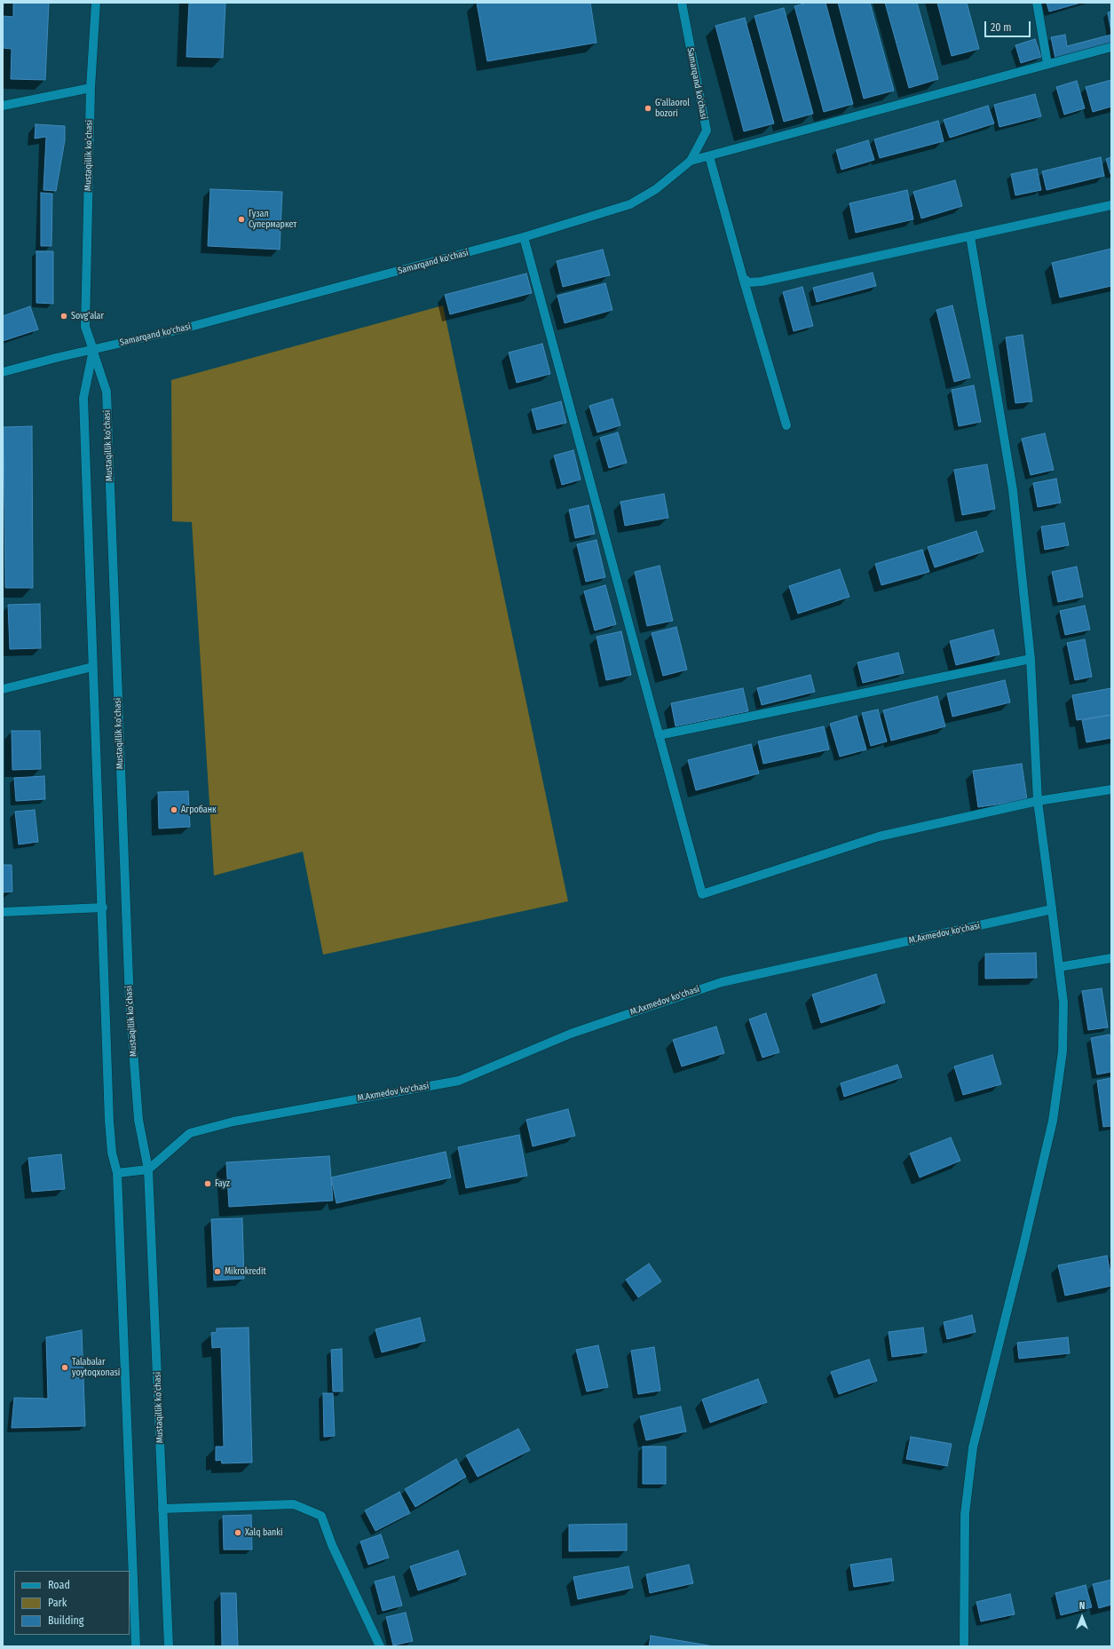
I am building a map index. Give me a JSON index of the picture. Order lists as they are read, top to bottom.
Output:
{
  "streets": {
    "street": ["Samarqand ko'chasi", "Mustaqillik ko’chasi", "M.Axmedov ko'chasi"]
  },
  "crossings": [
    ["Samarqand ko'chasi", "Mustaqillik ko’chasi"],
    ["Mustaqillik ko’chasi", "M.Axmedov ko'chasi"]
  ],
  "places": [
    "G'allaorol bozori",
    "Гузал Супермаркет",
    "Sovg'alar",
    "Агробанк",
    "Fayz",
    "Mikrokredit",
    "Talabalar yoytoqxonasi",
    "Xalq banki"
  ],
  "legend": ["Road", "Park", "Building"],
  "scale_bar": "20 m",
  "north": "top"
}
